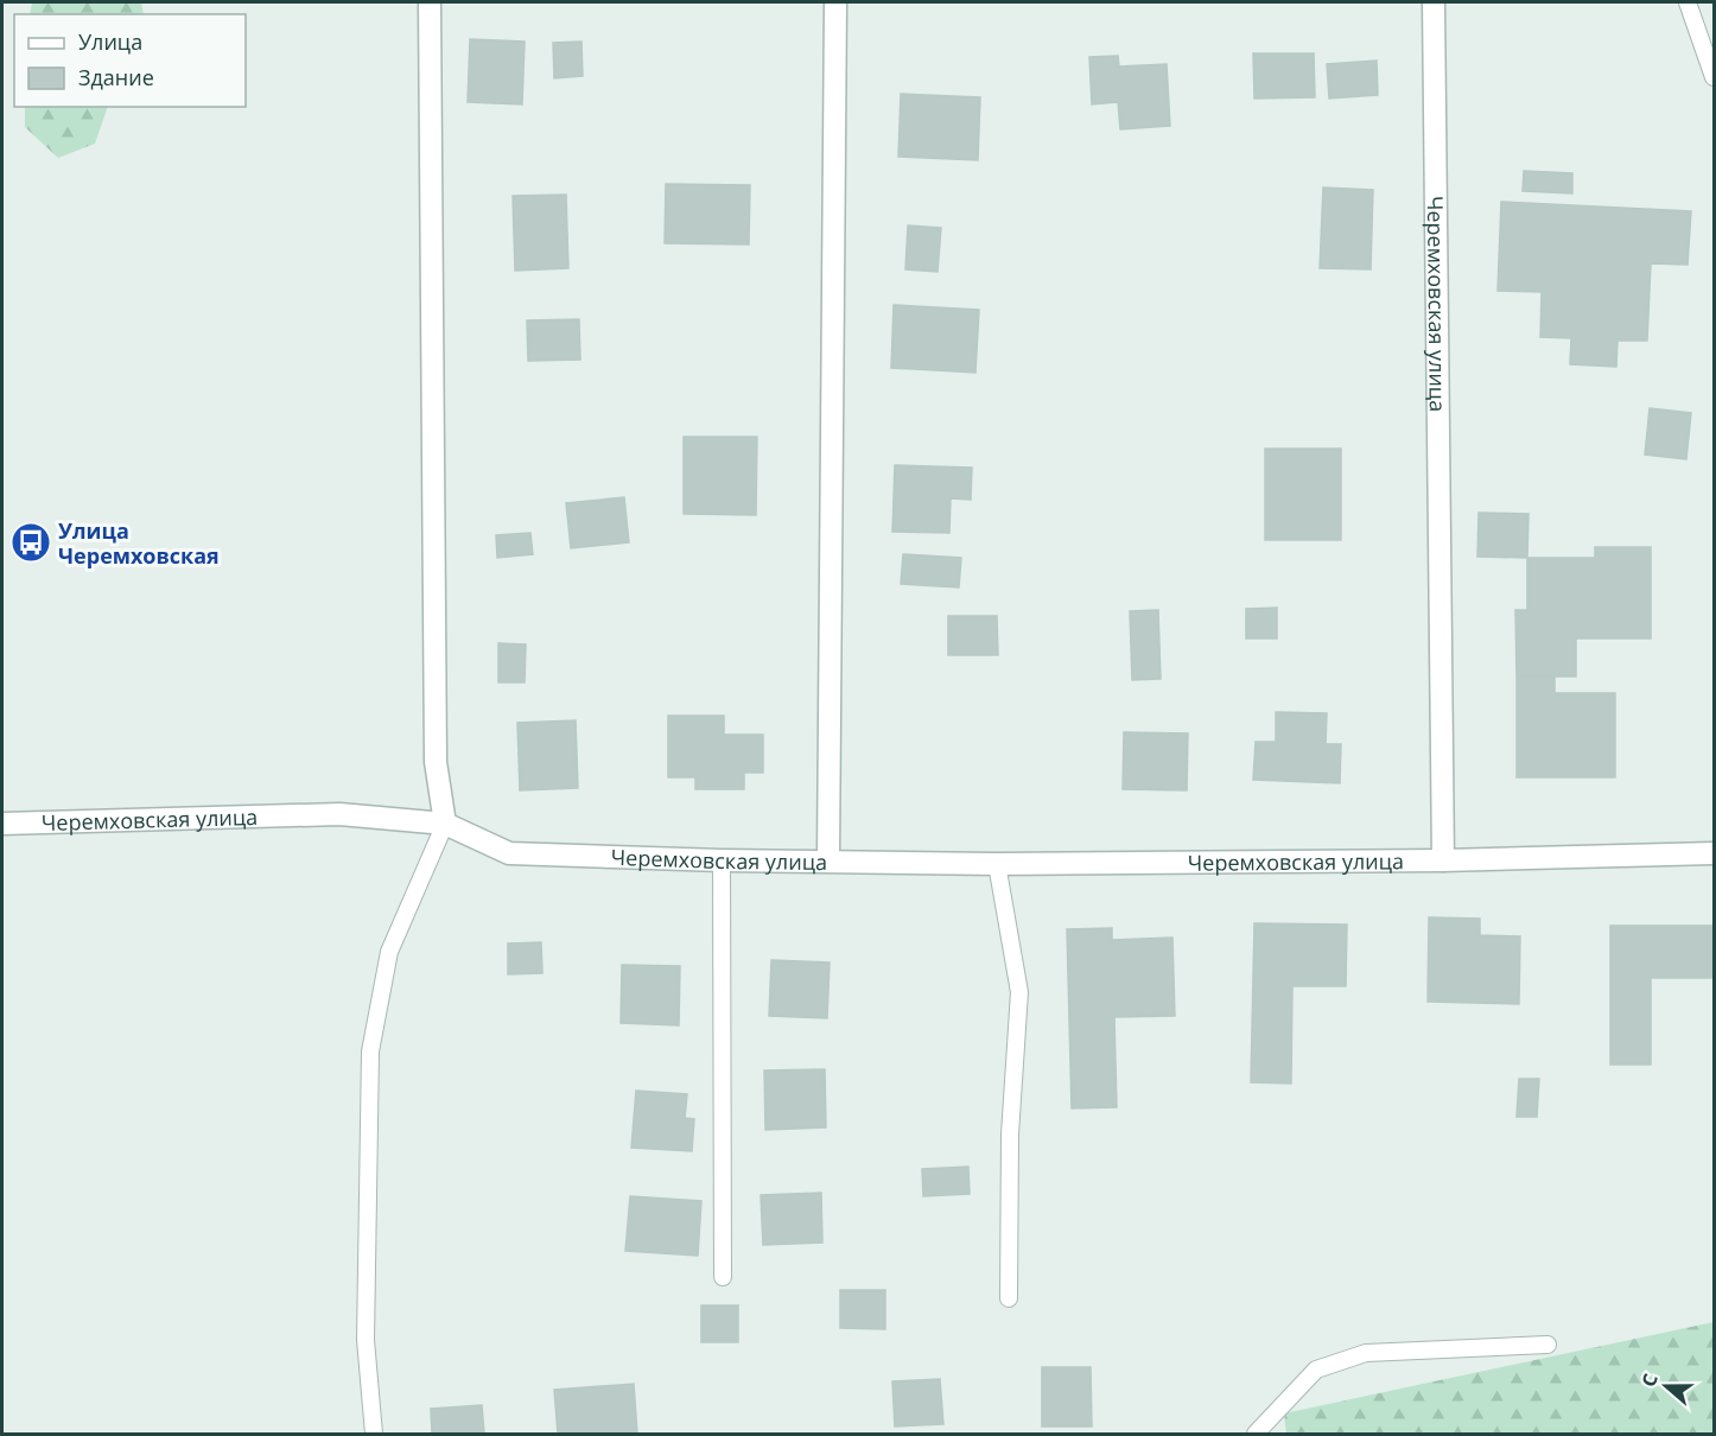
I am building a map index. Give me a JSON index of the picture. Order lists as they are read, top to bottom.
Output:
{
  "streets": {
    "street": ["Черемховская улица"]
  },
  "places": {
    "bus stop": ["Улица Черемховская"]
  },
  "legend": ["Улица", "Здание"],
  "north": "left"
}
